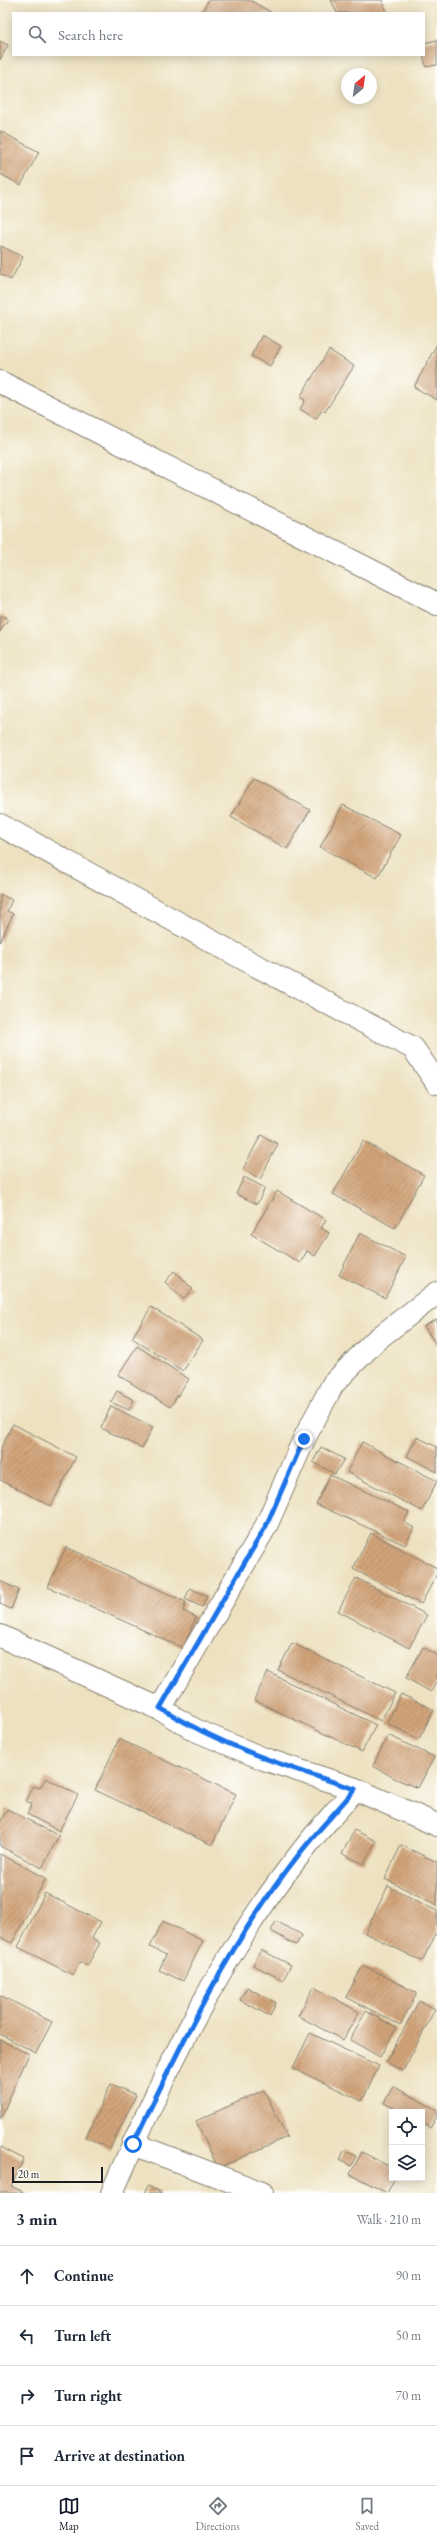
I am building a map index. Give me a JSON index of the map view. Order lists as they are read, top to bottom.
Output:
{
  "scale_bar": "20 m",
  "north": "top right",
  "page": {
    "search": "Search here",
    "scale": "20 m",
    "heading": ["3 min", "Walk · 210 m"],
    "list": [
      ["Continue", "90 m"],
      ["Turn left", "50 m"],
      ["Turn right", "70 m"],
      "Arrive at destination"
    ],
    "nav": ["Map", "Directions", "Saved"]
  }
}
